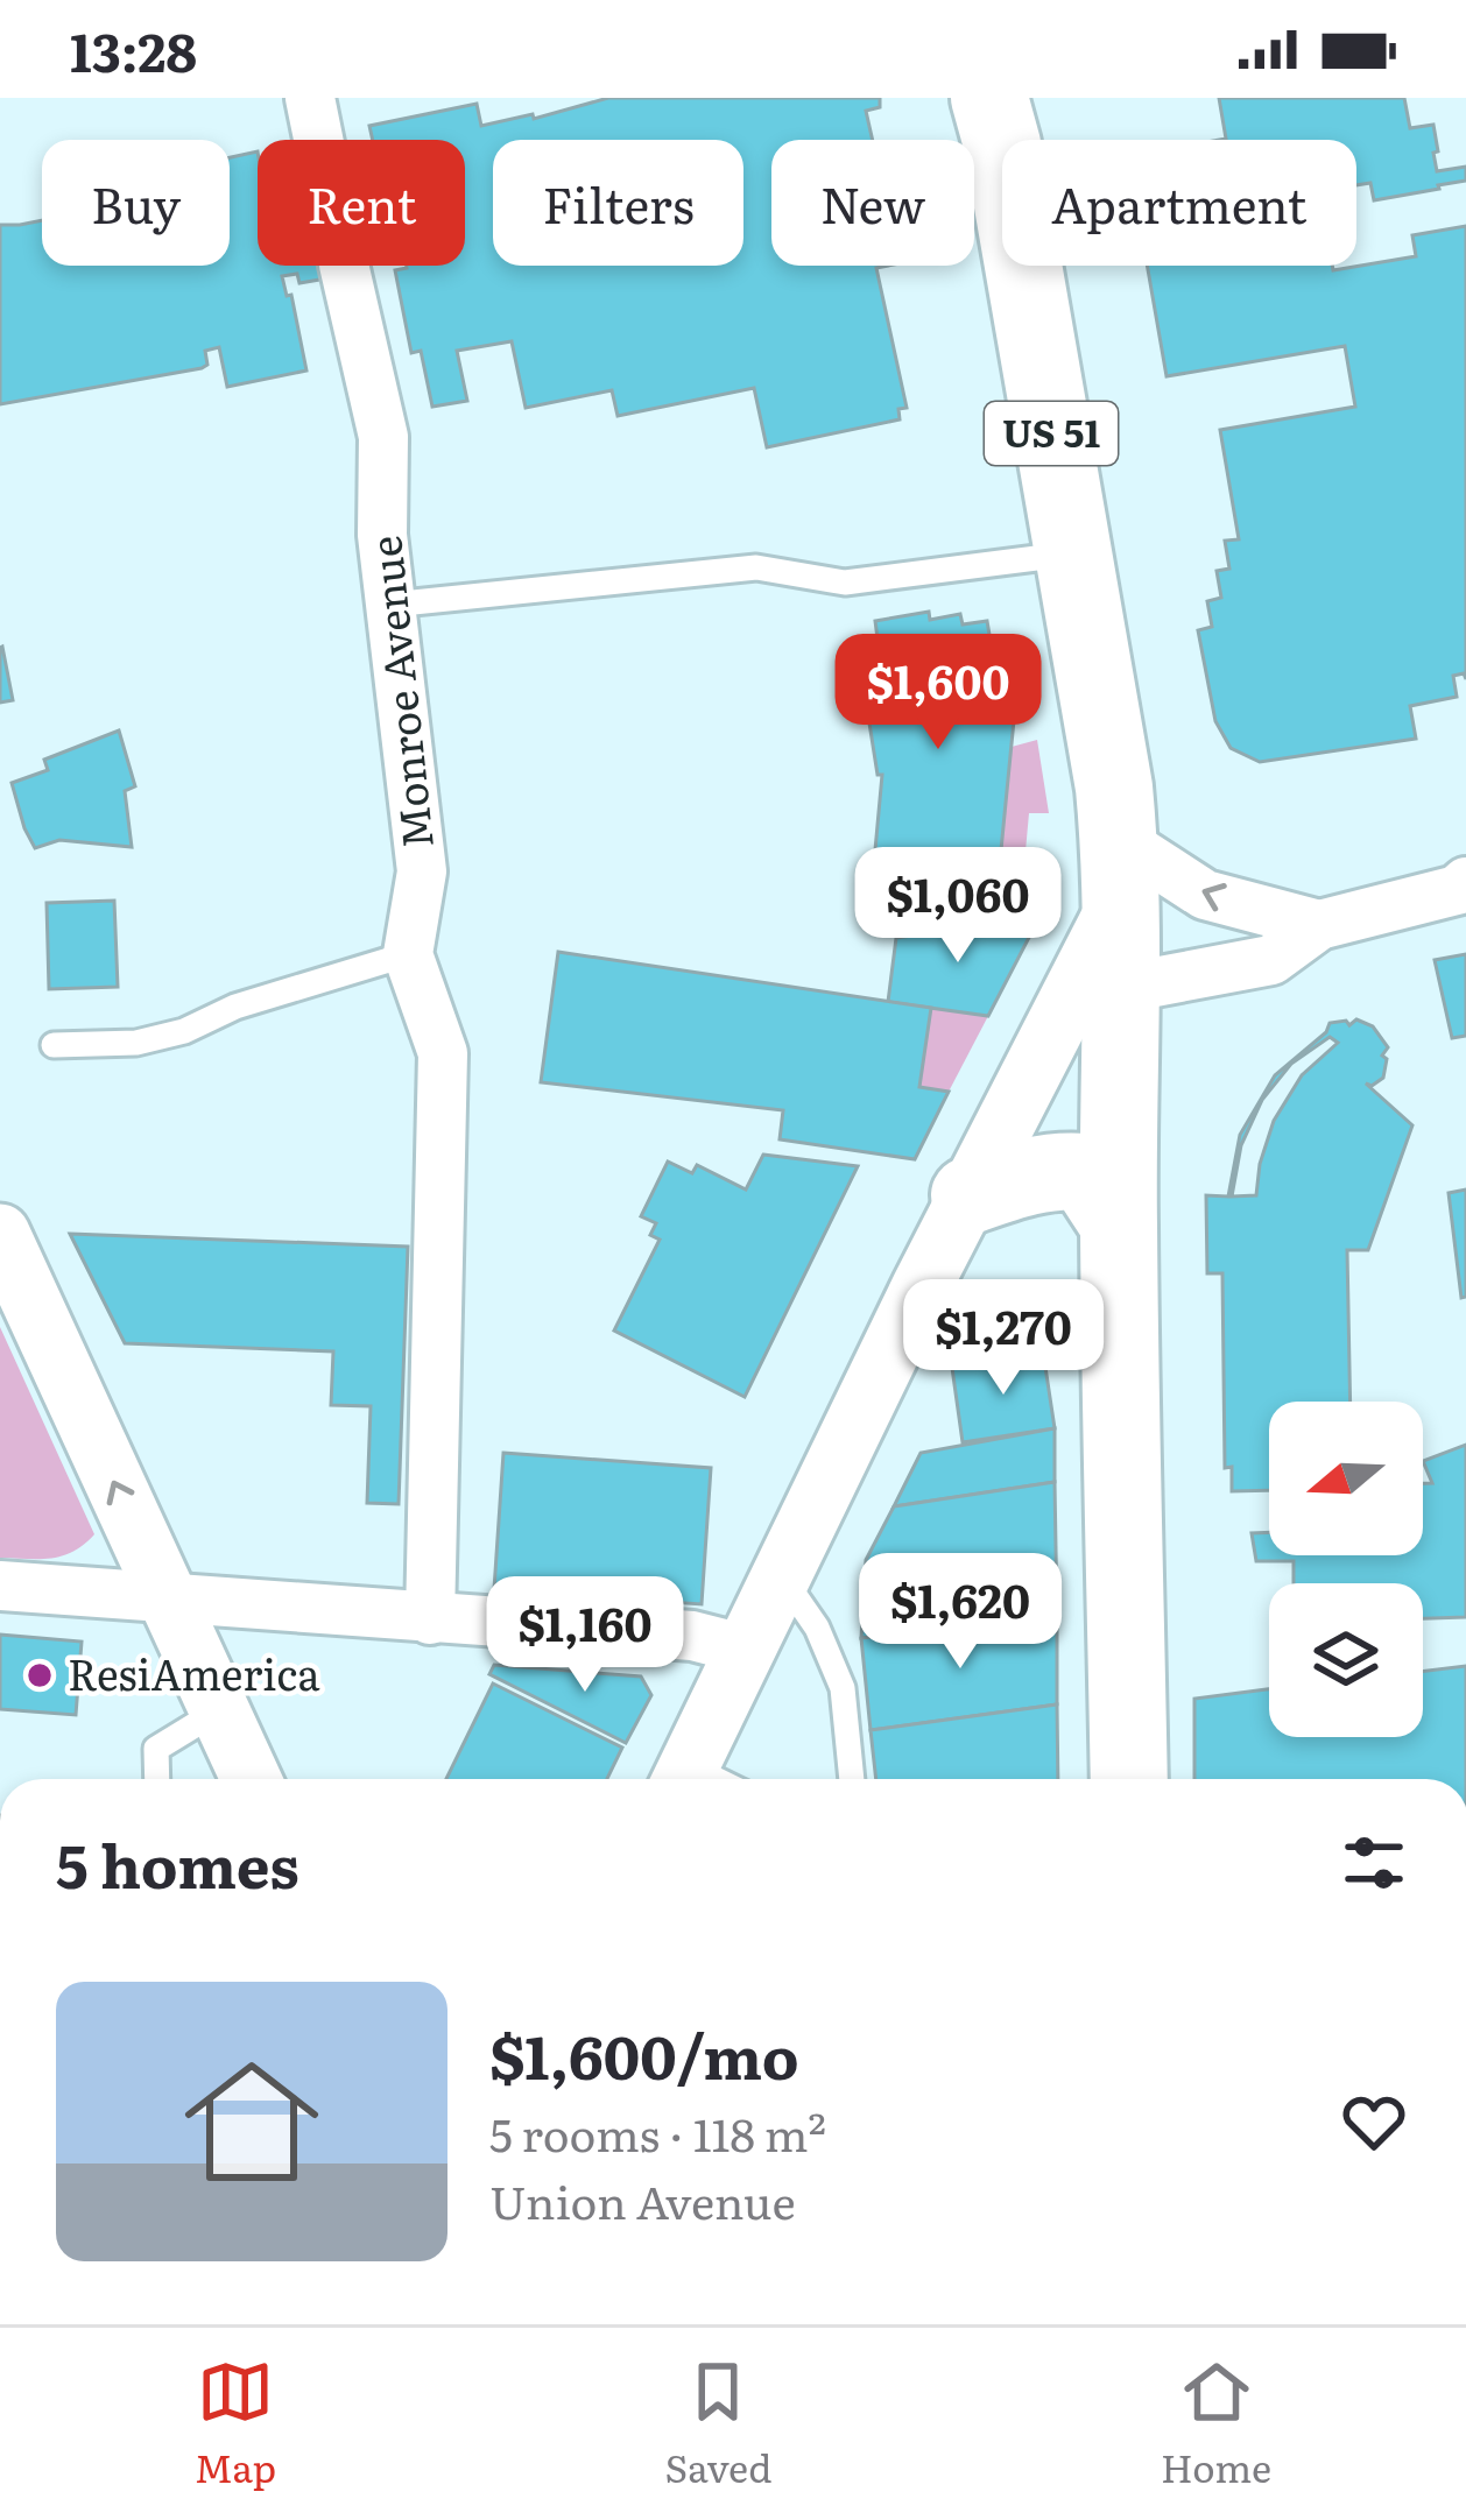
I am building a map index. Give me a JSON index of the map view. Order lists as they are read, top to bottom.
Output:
{
  "streets": {
    "main road": ["US 51"],
    "street": ["Monroe Avenue"]
  },
  "places": ["ResiAmerica"],
  "north": "left",
  "page": {
    "status": "13:28",
    "chip": [
      "Buy",
      "Rent",
      "Filters",
      "New",
      "Apartment"
    ],
    "price": [
      "$1,600",
      "$1,060",
      "$1,270",
      "$1,620",
      "$1,160"
    ],
    "heading": "5 homes",
    "list": [
      {
        "name": "$1,600/mo",
        "note": "5 rooms · 118 m² · Union Avenue"
      }
    ],
    "tabs": ["Map", "Saved", "Home"]
  }
}
